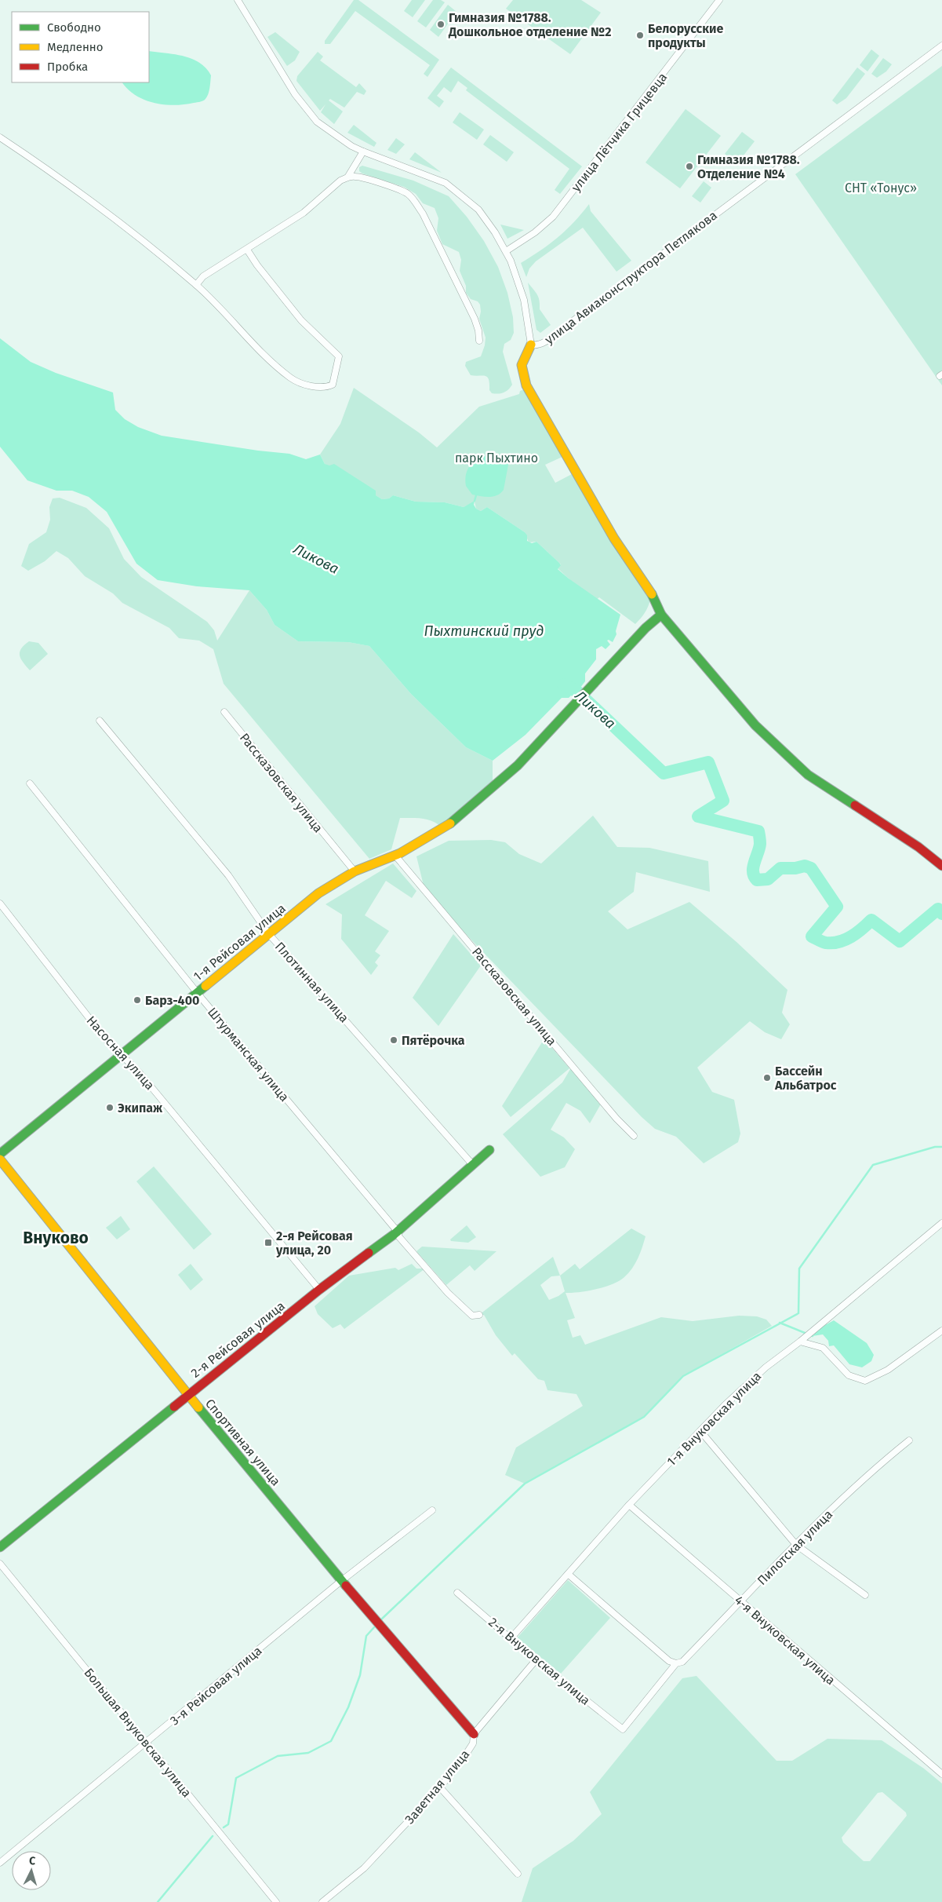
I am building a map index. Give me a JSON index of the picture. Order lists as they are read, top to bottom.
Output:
{
  "streets": {
    "street": [
      "улица Лётчика Грицевца",
      "улица Авиаконструктора Петлякова",
      "Рассказовская улица",
      "1-я Рейсовая улица",
      "Плотинная улица",
      "Насосная улица",
      "Штурманская улица",
      "2-я Рейсовая улица",
      "1-я Внуковская улица",
      "Спортивная улица",
      "Пилотская улица",
      "4-я Внуковская улица",
      "2-я Внуковская улица",
      "3-я Рейсовая улица",
      "Большая Внуковская улица",
      "Заветная улица"
    ]
  },
  "crossings": [
    ["улица Лётчика Грицевца", "улица Авиаконструктора Петлякова"],
    ["Рассказовская улица", "1-я Рейсовая улица"],
    ["1-я Рейсовая улица", "Плотинная улица"],
    ["1-я Рейсовая улица", "Насосная улица"],
    ["1-я Рейсовая улица", "Штурманская улица"],
    ["Плотинная улица", "2-я Рейсовая улица"],
    ["Насосная улица", "2-я Рейсовая улица"],
    ["Штурманская улица", "2-я Рейсовая улица"],
    ["2-я Рейсовая улица", "Спортивная улица"],
    ["1-я Внуковская улица", "4-я Внуковская улица"],
    ["1-я Внуковская улица", "2-я Внуковская улица"],
    ["Спортивная улица", "3-я Рейсовая улица"],
    ["Спортивная улица", "Заветная улица"],
    ["Пилотская улица", "4-я Внуковская улица"],
    ["Пилотская улица", "2-я Внуковская улица"],
    ["2-я Внуковская улица", "Заветная улица"],
    ["3-я Рейсовая улица", "Большая Внуковская улица"]
  ],
  "districts": ["Внуково"],
  "water": ["Ликова", "Пыхтинский пруд"],
  "parks": ["СНТ «Тонус»", "парк Пыхтино"],
  "places": {
    "other": [
      "Гимназия №1788. Дошкольное отделение №2",
      "Белорусские продукты",
      "Гимназия №1788. Отделение №4",
      "Барз-400",
      "Пятёрочка",
      "Бассейн Альбатрос",
      "Экипаж"
    ],
    "transit": ["2-я Рейсовая улица, 20"]
  },
  "legend": ["Свободно", "Медленно", "Пробка"],
  "north": "top"
}
